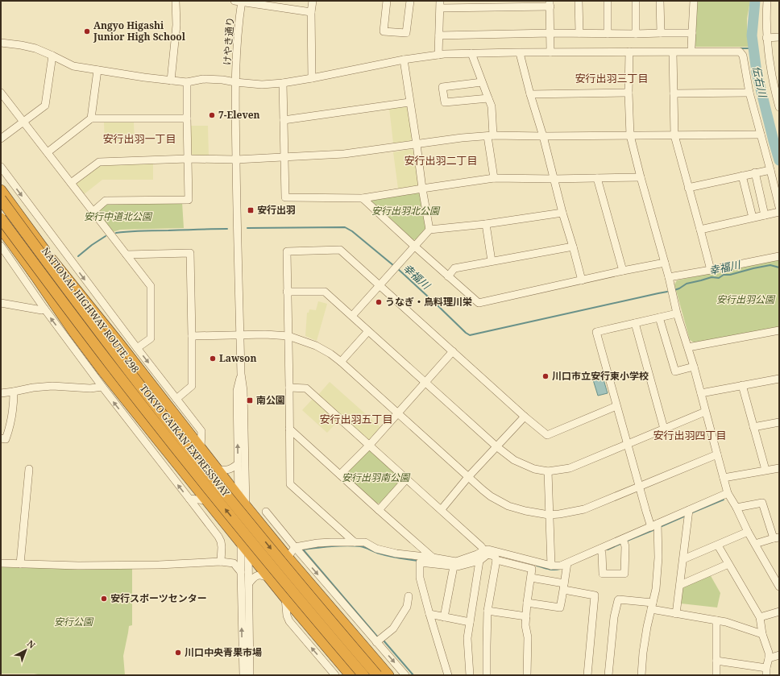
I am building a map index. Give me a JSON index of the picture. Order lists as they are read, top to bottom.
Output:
{
  "streets": {
    "highway": ["NATIONAL HIGHWAY ROUTE 298", "TOKYO GAIKAN EXPRESSWAY"],
    "street": ["けやき通り"]
  },
  "districts": [
    "安行出羽三丁目",
    "安行出羽一丁目",
    "安行出羽二丁目",
    "安行出羽五丁目",
    "安行出羽四丁目"
  ],
  "water": ["伝右川", "幸福川"],
  "parks": [
    "安行出羽北公園",
    "安行中道北公園",
    "安行出羽公園",
    "安行出羽南公園",
    "安行公園"
  ],
  "places": {
    "other": [
      "Angyo Higashi Junior High School",
      "7-Eleven",
      "うなぎ・鳥料理川栄",
      "Lawson",
      "川口市立安行東小学校",
      "安行スポーツセンター",
      "川口中央青果市場"
    ],
    "transit": ["安行出羽", "南公園"]
  },
  "north": "top right"
}
